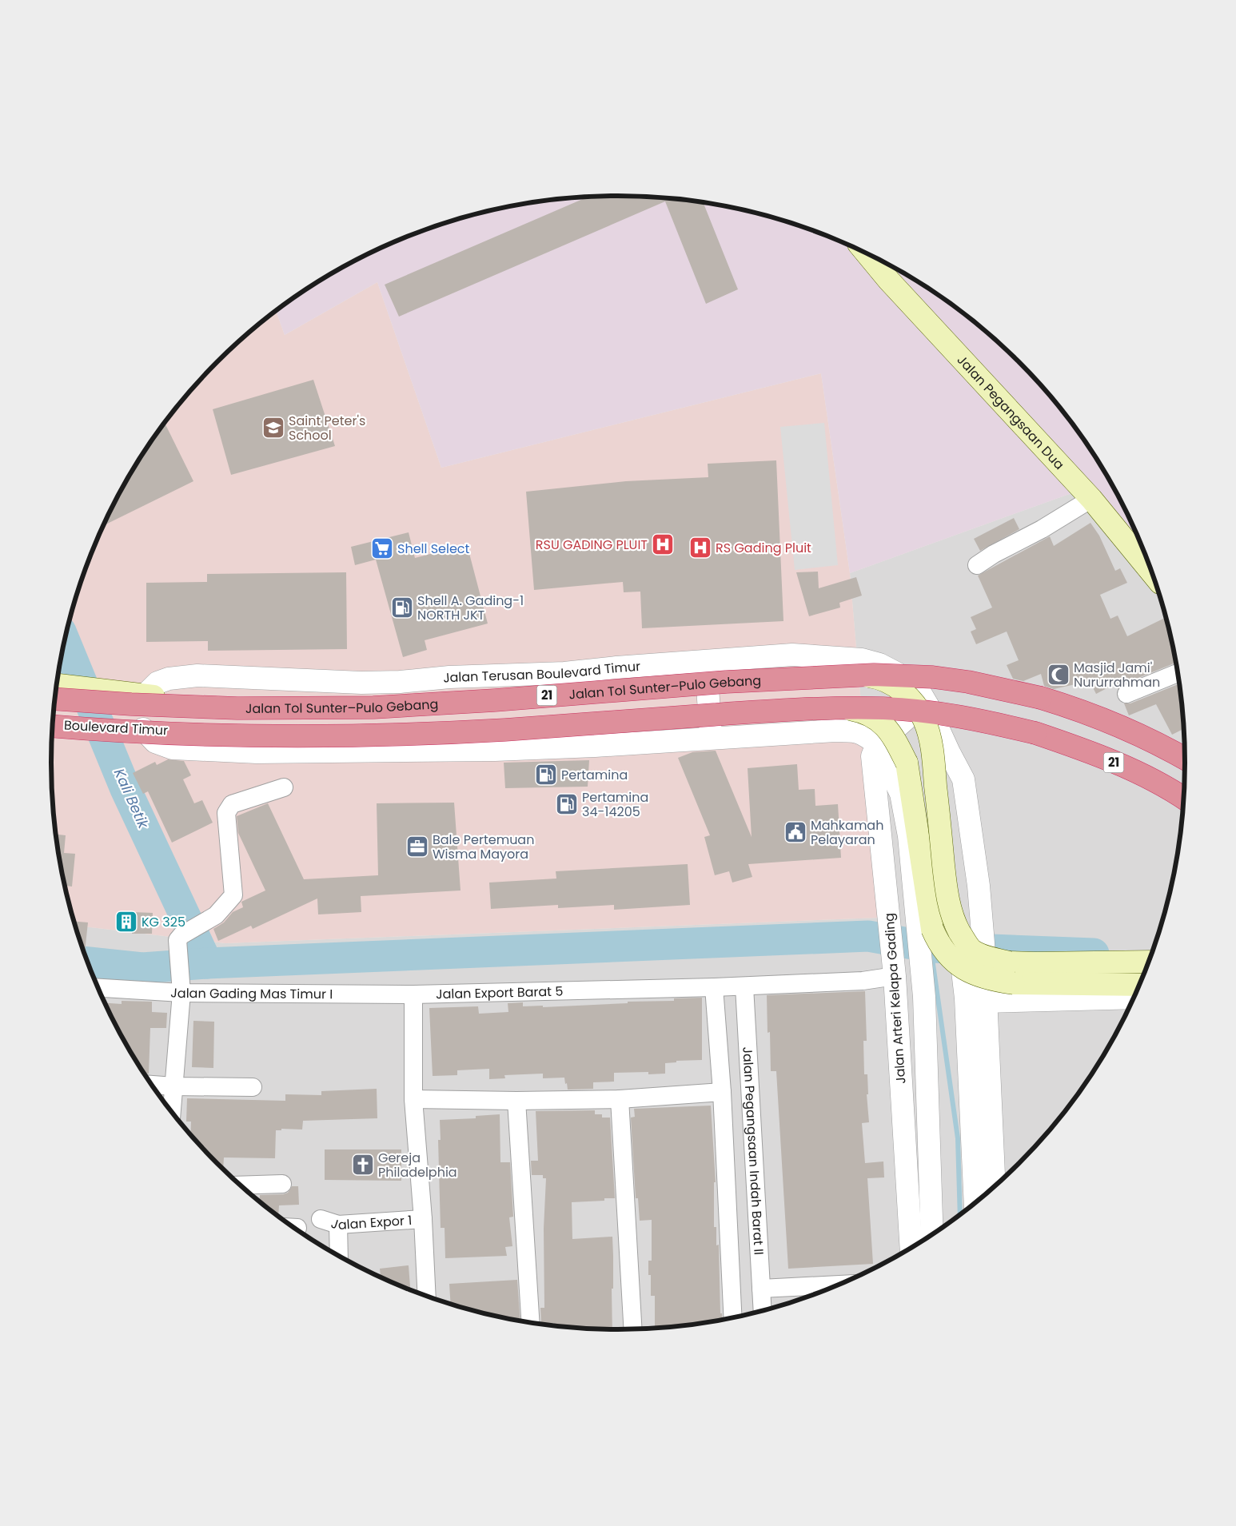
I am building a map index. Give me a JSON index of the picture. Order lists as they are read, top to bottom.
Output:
{
  "streets": {
    "highway": ["Jalan Tol Sunter–Pulo Gebang", "21"],
    "main road": ["Jalan Pegangsaan Dua", "Boulevard Timur"],
    "street": [
      "Jalan Terusan Boulevard Timur",
      "Jalan Export Barat 5",
      "Jalan Gading Mas Timur I",
      "Jalan Arteri Kelapa Gading",
      "Jalan Pegangsaan Indah Barat II",
      "Jalan Expor 1"
    ]
  },
  "crossings": [
    ["Jalan Export Barat 5", "Jalan Gading Mas Timur I"],
    ["Jalan Export Barat 5", "Jalan Arteri Kelapa Gading"],
    ["Jalan Export Barat 5", "Jalan Pegangsaan Indah Barat II"]
  ],
  "water": ["Kali Betik"],
  "places": {
    "school or university": ["Saint Peter's School"],
    "hospital": ["RSU GADING PLUIT", "RS Gading Pluit"],
    "supermarket": ["Shell Select"],
    "fuel station": ["Shell A. Gading-1 NORTH JKT", "Pertamina", "Pertamina 34-14205"],
    "mosque": ["Masjid Jami' Nururrahman"],
    "public building": ["Mahkamah Pelayaran"],
    "office": ["Bale Pertemuan Wisma Mayora"],
    "building": ["KG 325"],
    "church": ["Gereja Philadelphia"]
  }
}
